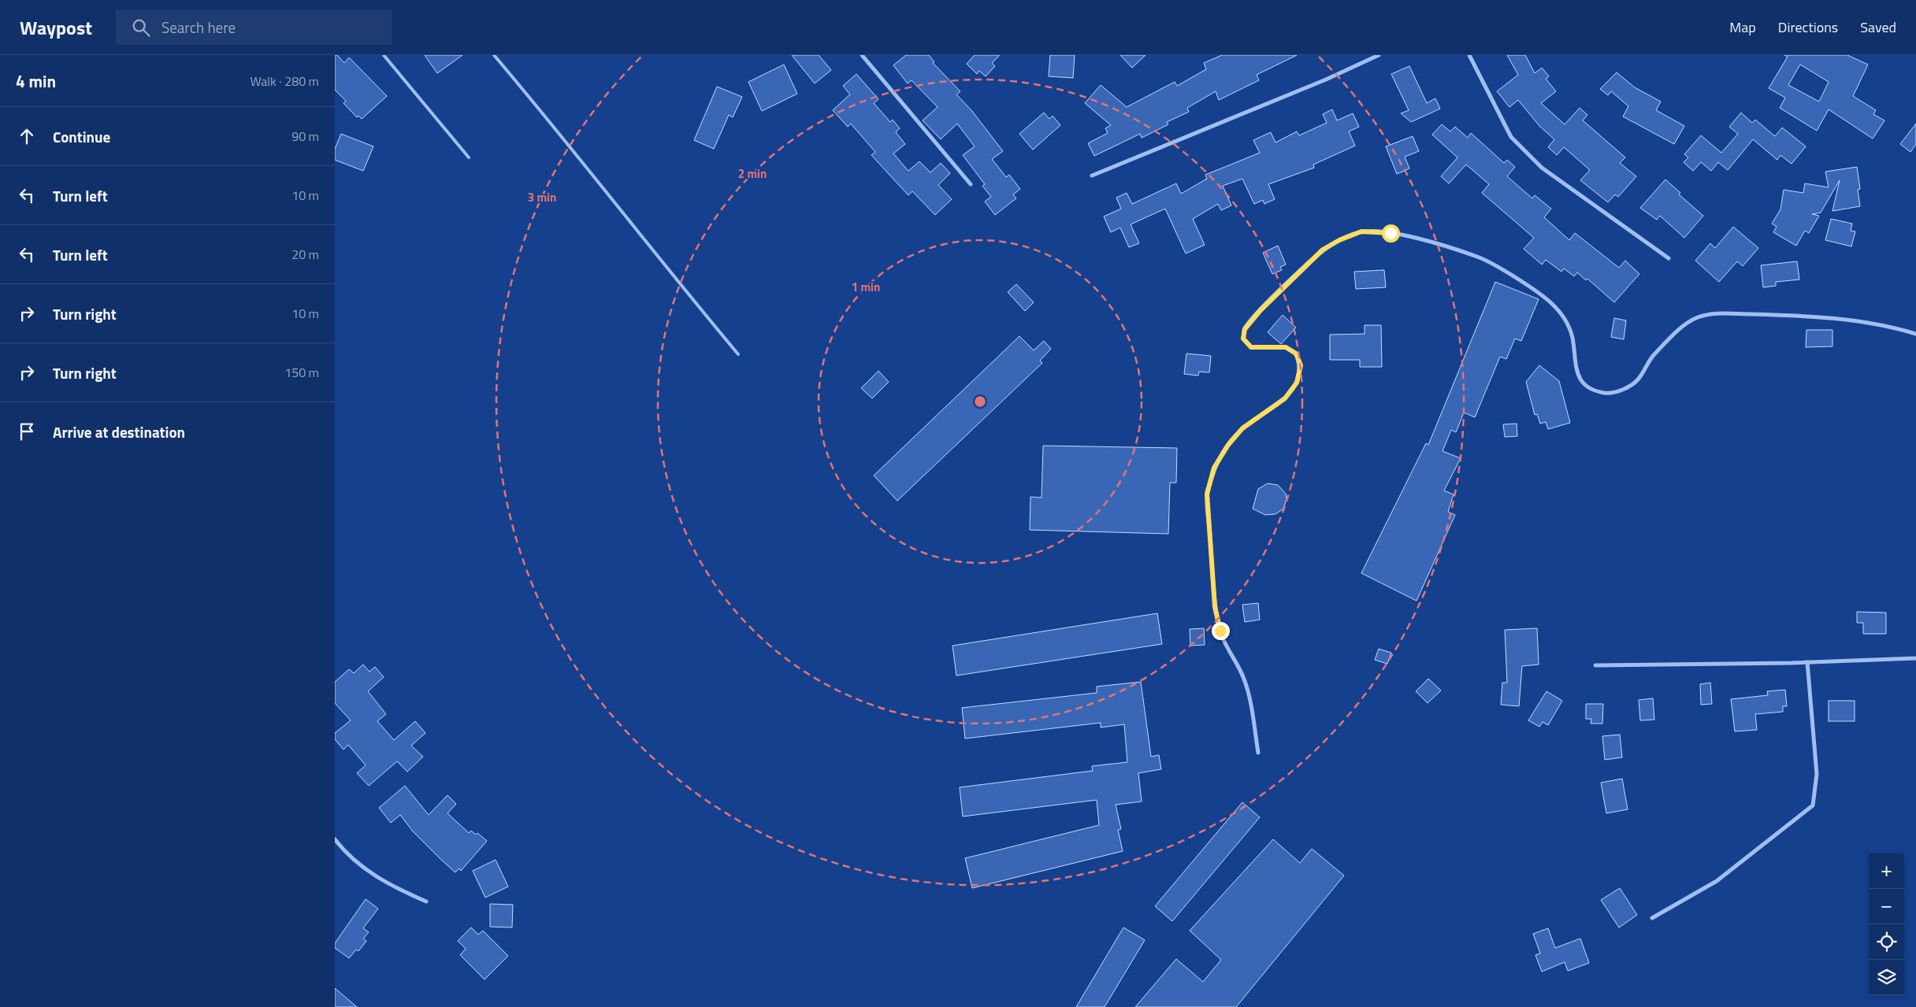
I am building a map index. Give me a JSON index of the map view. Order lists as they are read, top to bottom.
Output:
{
  "page": {
    "header": "Waypost",
    "search": "Search here",
    "nav": ["Map", "Directions", "Saved"],
    "heading": ["4 min", "Walk · 280 m"],
    "list": [
      ["Continue", "90 m"],
      ["Turn left", "10 m"],
      ["Turn left", "20 m"],
      ["Turn right", "10 m"],
      ["Turn right", "150 m"],
      "Arrive at destination"
    ],
    "map_buttons": ["+", "−"]
  },
  "rings": ["2 min", "3 min", "1 min"]
}
